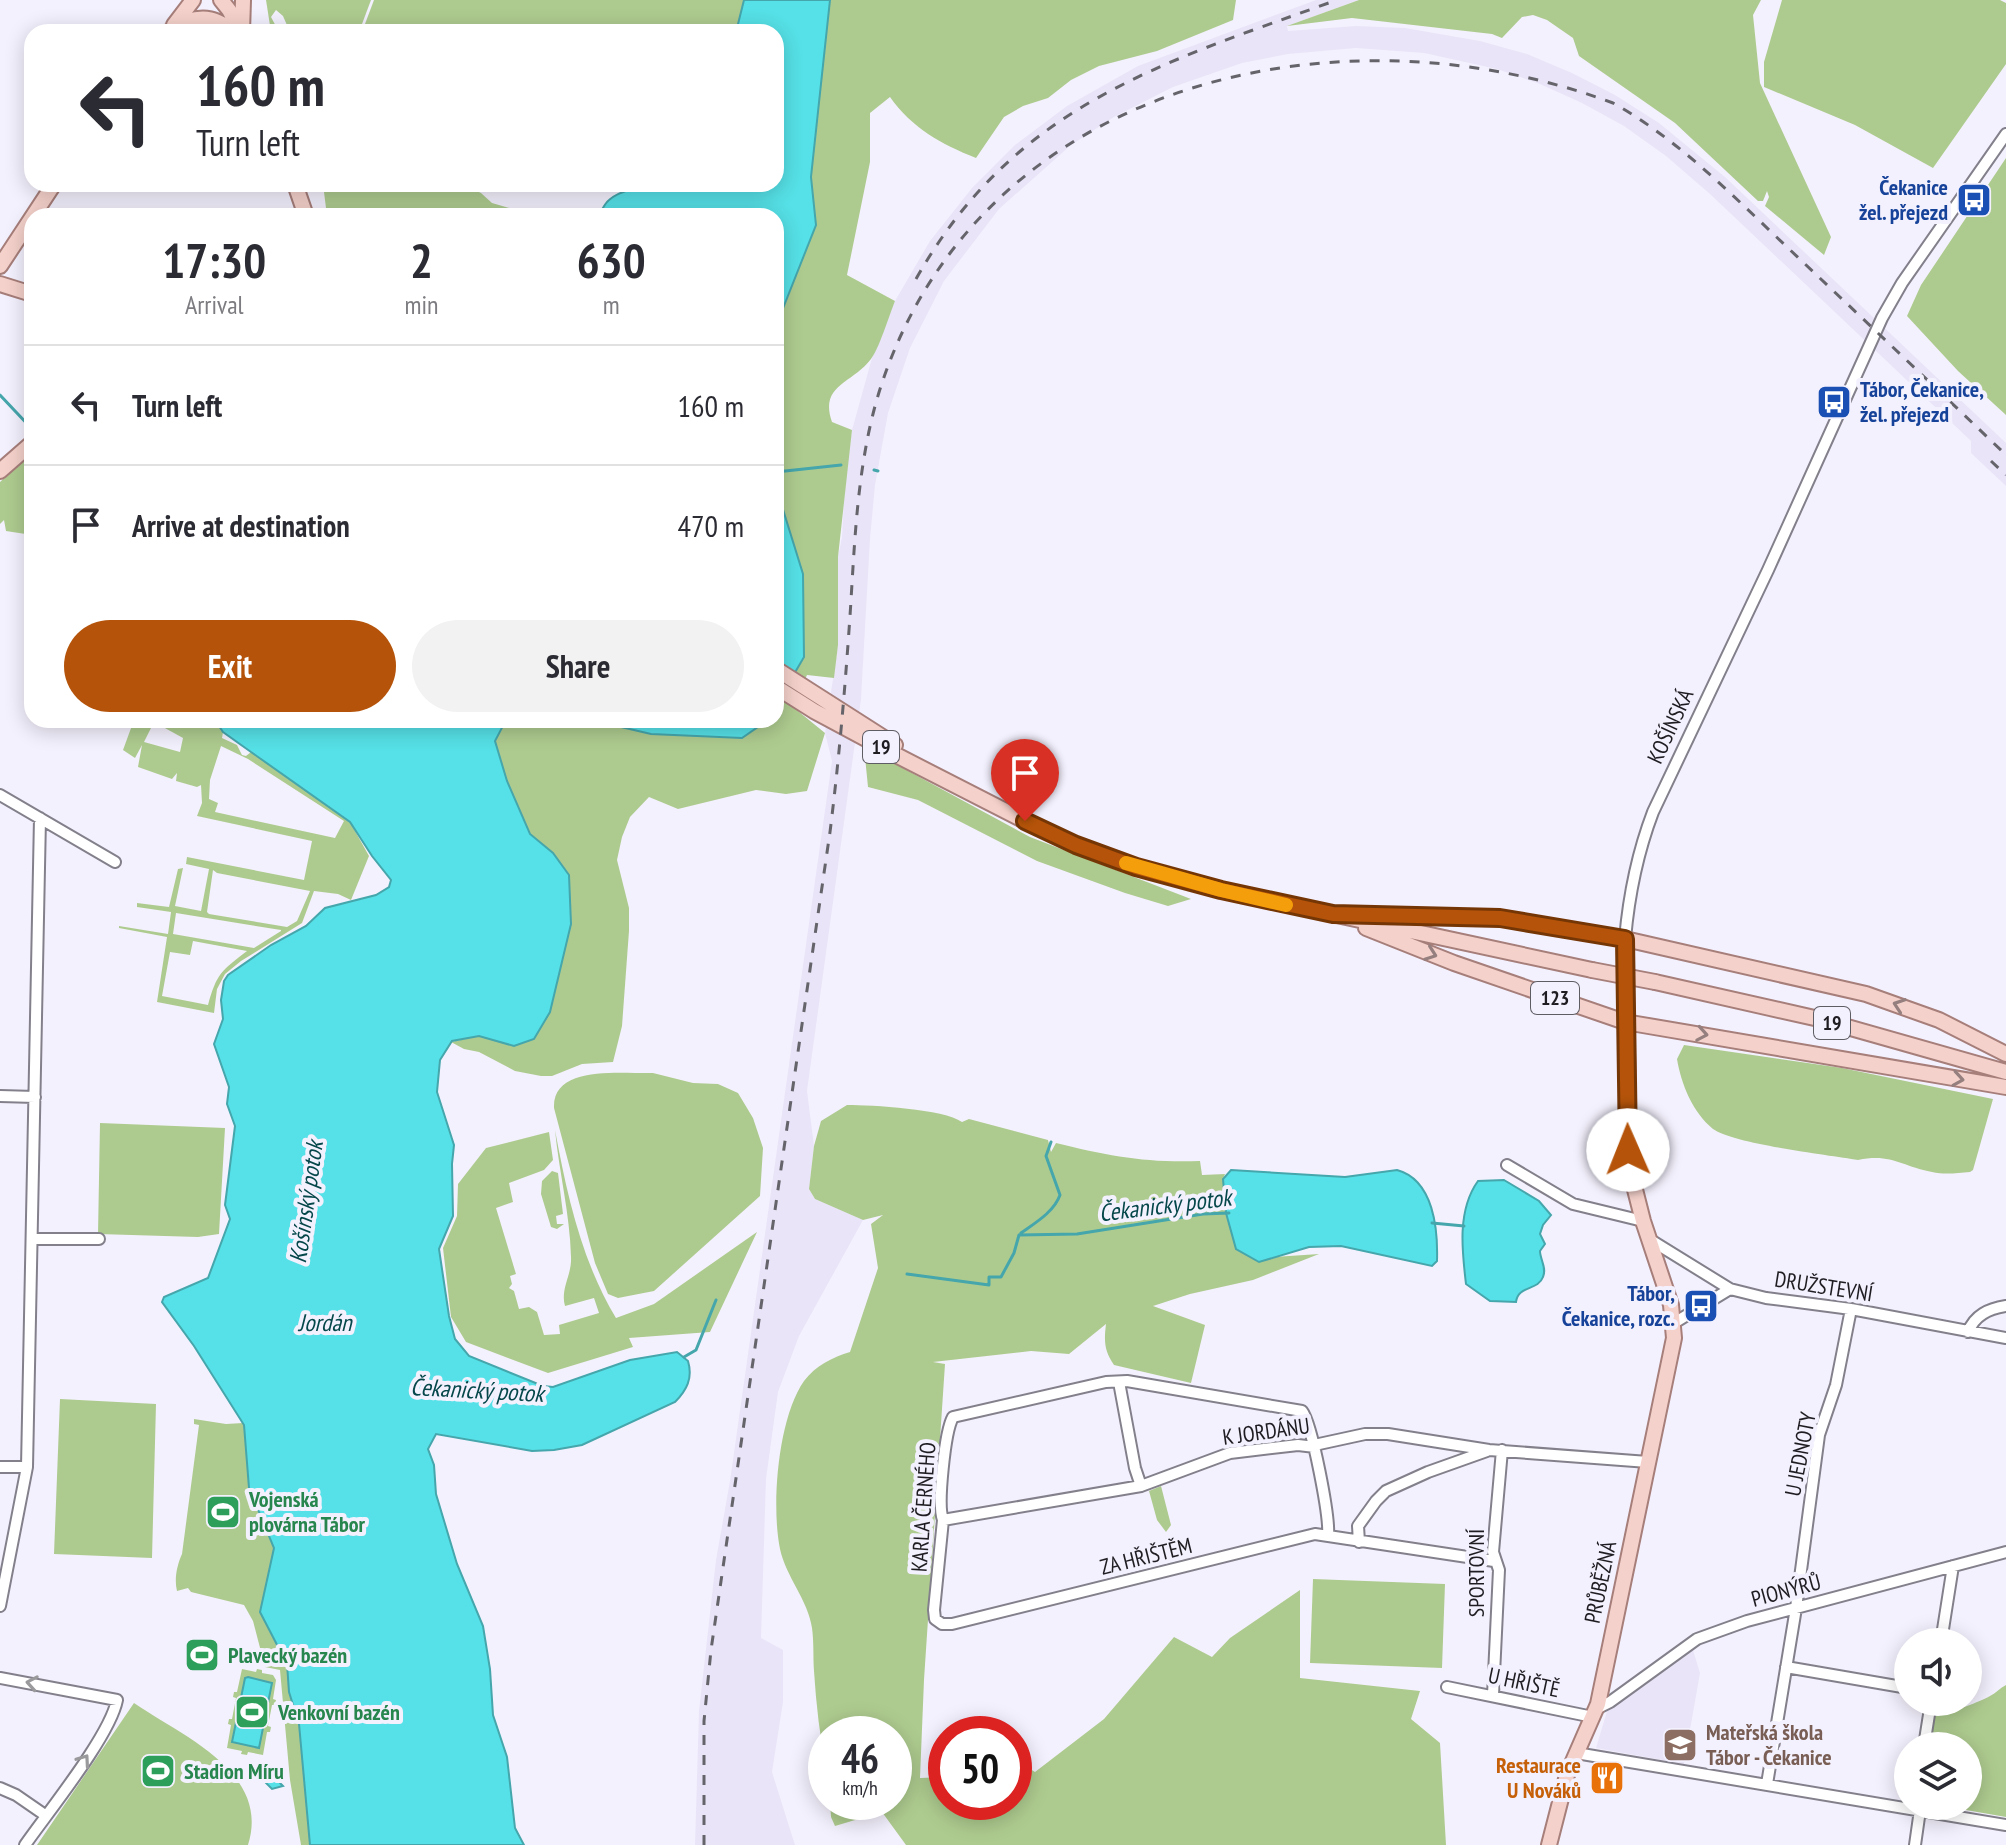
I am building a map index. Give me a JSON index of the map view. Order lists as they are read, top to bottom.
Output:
{
  "streets": {
    "main road": [
      "KOŠÍNSKÁ",
      "19",
      "123",
      "PRŮBĚŽNÁ"
    ],
    "street": [
      "DRUŽSTEVNÍ",
      "K JORDÁNU",
      "U JEDNOTY",
      "KARLA ČERNÉHO",
      "ZA HŘIŠTĚM",
      "SPORTOVNÍ",
      "PIONÝRŮ",
      "U HŘIŠTĚ"
    ]
  },
  "crossings": [
    ["KOŠÍNSKÁ", "123"],
    ["KOŠÍNSKÁ", "PRŮBĚŽNÁ"],
    ["19", "123"],
    ["DRUŽSTEVNÍ", "U JEDNOTY"],
    ["DRUŽSTEVNÍ", "PRŮBĚŽNÁ"],
    ["K JORDÁNU", "KARLA ČERNÉHO"],
    ["K JORDÁNU", "SPORTOVNÍ"],
    ["K JORDÁNU", "PRŮBĚŽNÁ"],
    ["U JEDNOTY", "PIONÝRŮ"],
    ["KARLA ČERNÉHO", "ZA HŘIŠTĚM"],
    ["ZA HŘIŠTĚM", "SPORTOVNÍ"],
    ["SPORTOVNÍ", "U HŘIŠTĚ"],
    ["PRŮBĚŽNÁ", "PIONÝRŮ"],
    ["PRŮBĚŽNÁ", "U HŘIŠTĚ"],
    ["PIONÝRŮ", "U HŘIŠTĚ"]
  ],
  "water": ["Košínský potok", "Čekanický potok", "Jordán"],
  "places": {
    "bus stop": ["Čekanice žel. přejezd", "Tábor, Čekanice, žel. přejezd", "Tábor, Čekanice, rozc."],
    "sports": [
      "Vojenská plovárna Tábor",
      "Plavecký bazén",
      "Venkovní bazén",
      "Stadion Míru"
    ],
    "school or university": ["Mateřská škola Tábor - Čekanice"],
    "restaurant": ["Restaurace U Nováků"]
  },
  "page": {
    "turn": ["160 m", "Turn left"],
    "eta": [
      "17:30",
      "Arrival",
      "2",
      "min",
      "630",
      "m"
    ],
    "list": [
      {
        "name": "Turn left",
        "value": "160 m"
      },
      {
        "name": "Arrive at destination",
        "value": "470 m"
      }
    ],
    "buttons": ["Exit", "Share"],
    "speed": "46 km/h",
    "limit": "50"
  }
}
